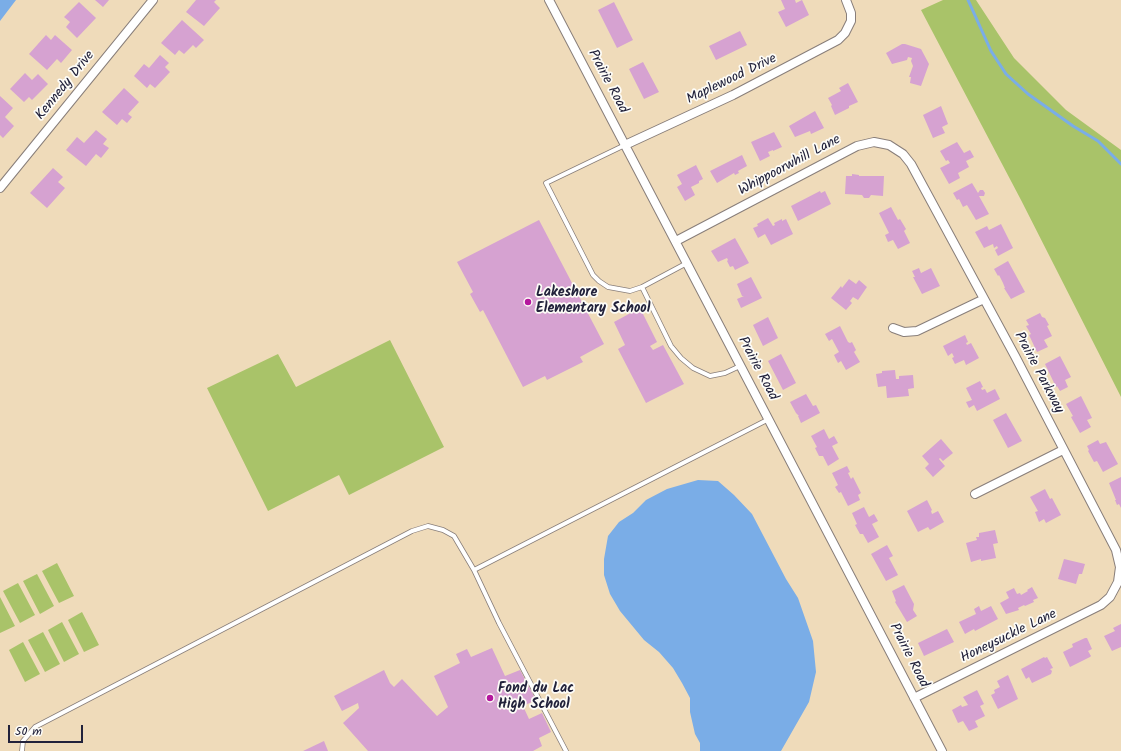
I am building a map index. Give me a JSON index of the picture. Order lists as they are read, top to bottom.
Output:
{
  "streets": {
    "street": [
      "Maplewood Drive",
      "Prairie Road",
      "Kennedy Drive",
      "Whippoorwhill Lane",
      "Prairie Parkway",
      "Honeysuckle Lane"
    ]
  },
  "crossings": [
    ["Maplewood Drive", "Prairie Road"],
    ["Prairie Road", "Whippoorwhill Lane"],
    ["Prairie Road", "Honeysuckle Lane"],
    ["Whippoorwhill Lane", "Prairie Parkway"],
    ["Prairie Parkway", "Honeysuckle Lane"]
  ],
  "places": ["Lakeshore Elementary School", "Fond du Lac High School"],
  "scale_bar": "50 m"
}
